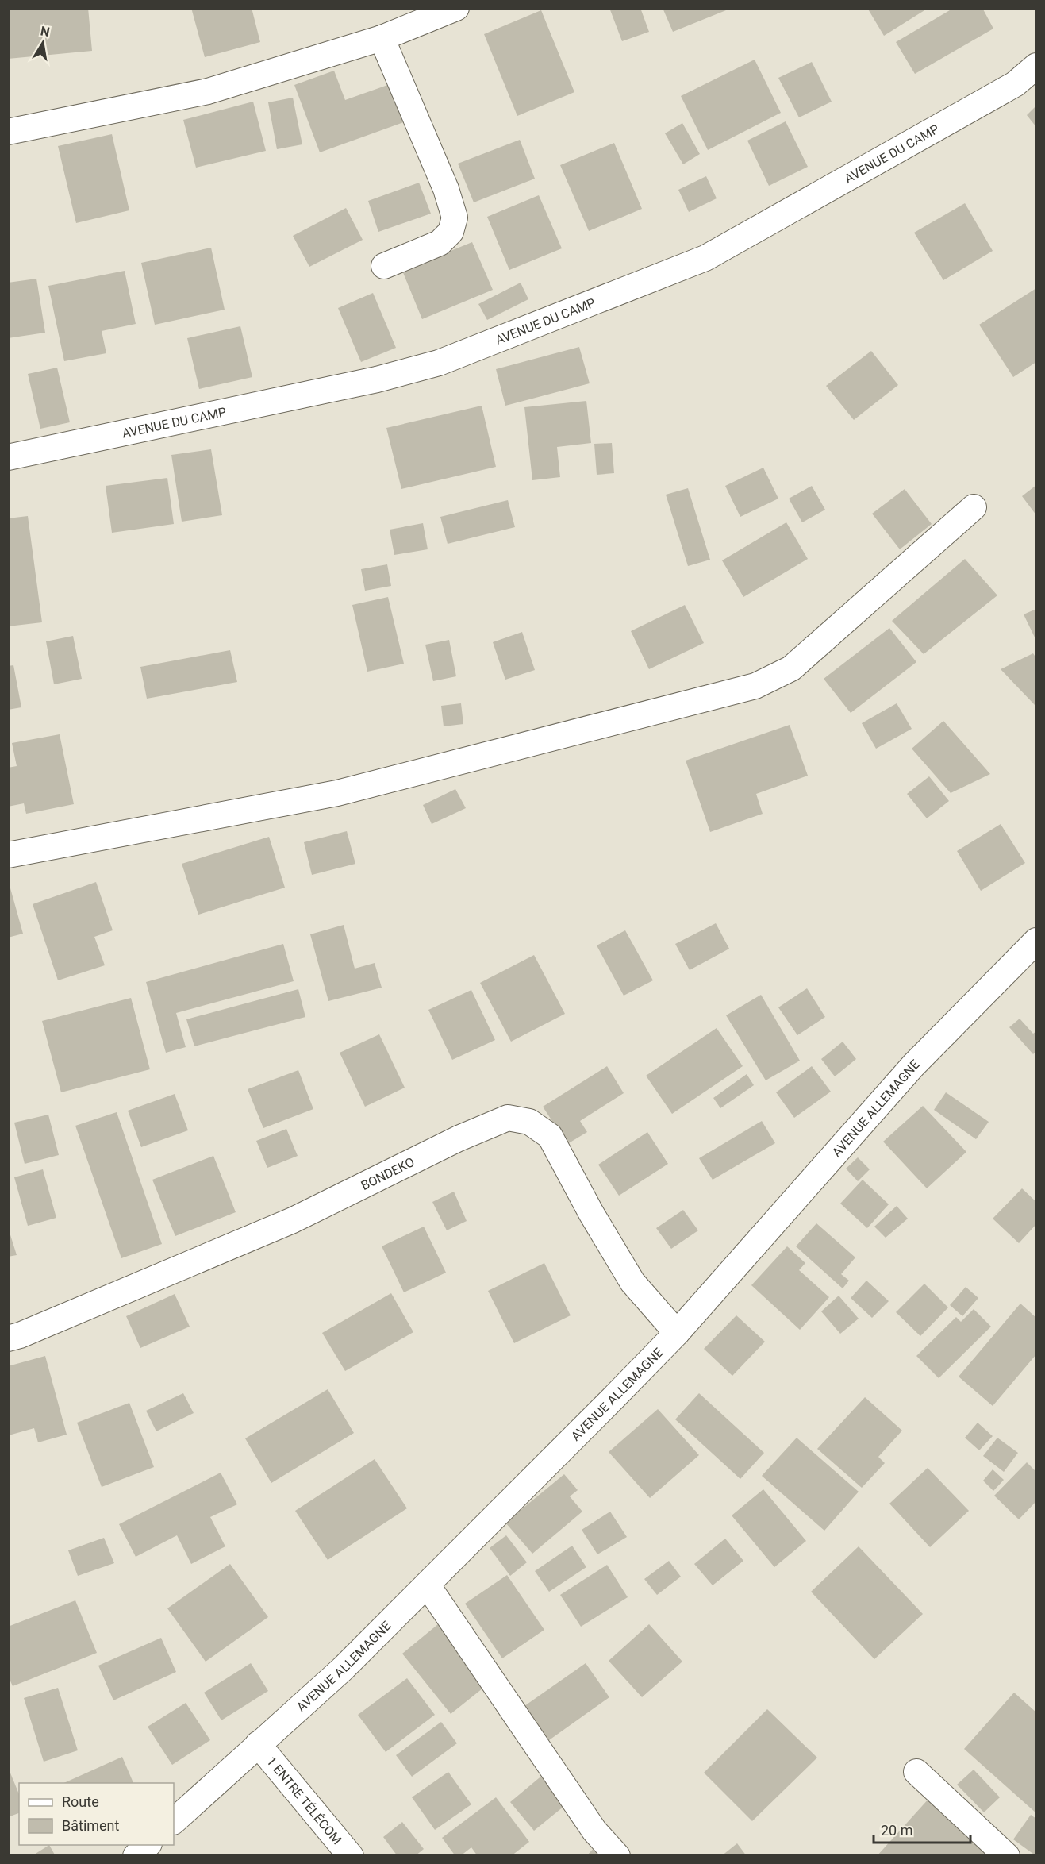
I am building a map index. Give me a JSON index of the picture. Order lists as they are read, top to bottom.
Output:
{
  "streets": {
    "street": [
      "AVENUE DU CAMP",
      "AVENUE ALLEMAGNE",
      "BONDEKO",
      "1 ENTRE TÉLÉCOM"
    ]
  },
  "crossings": [
    ["AVENUE ALLEMAGNE", "BONDEKO"],
    ["AVENUE ALLEMAGNE", "1 ENTRE TÉLÉCOM"]
  ],
  "legend": ["Route", "Bâtiment"],
  "scale_bar": "20 m",
  "north": "top"
}
